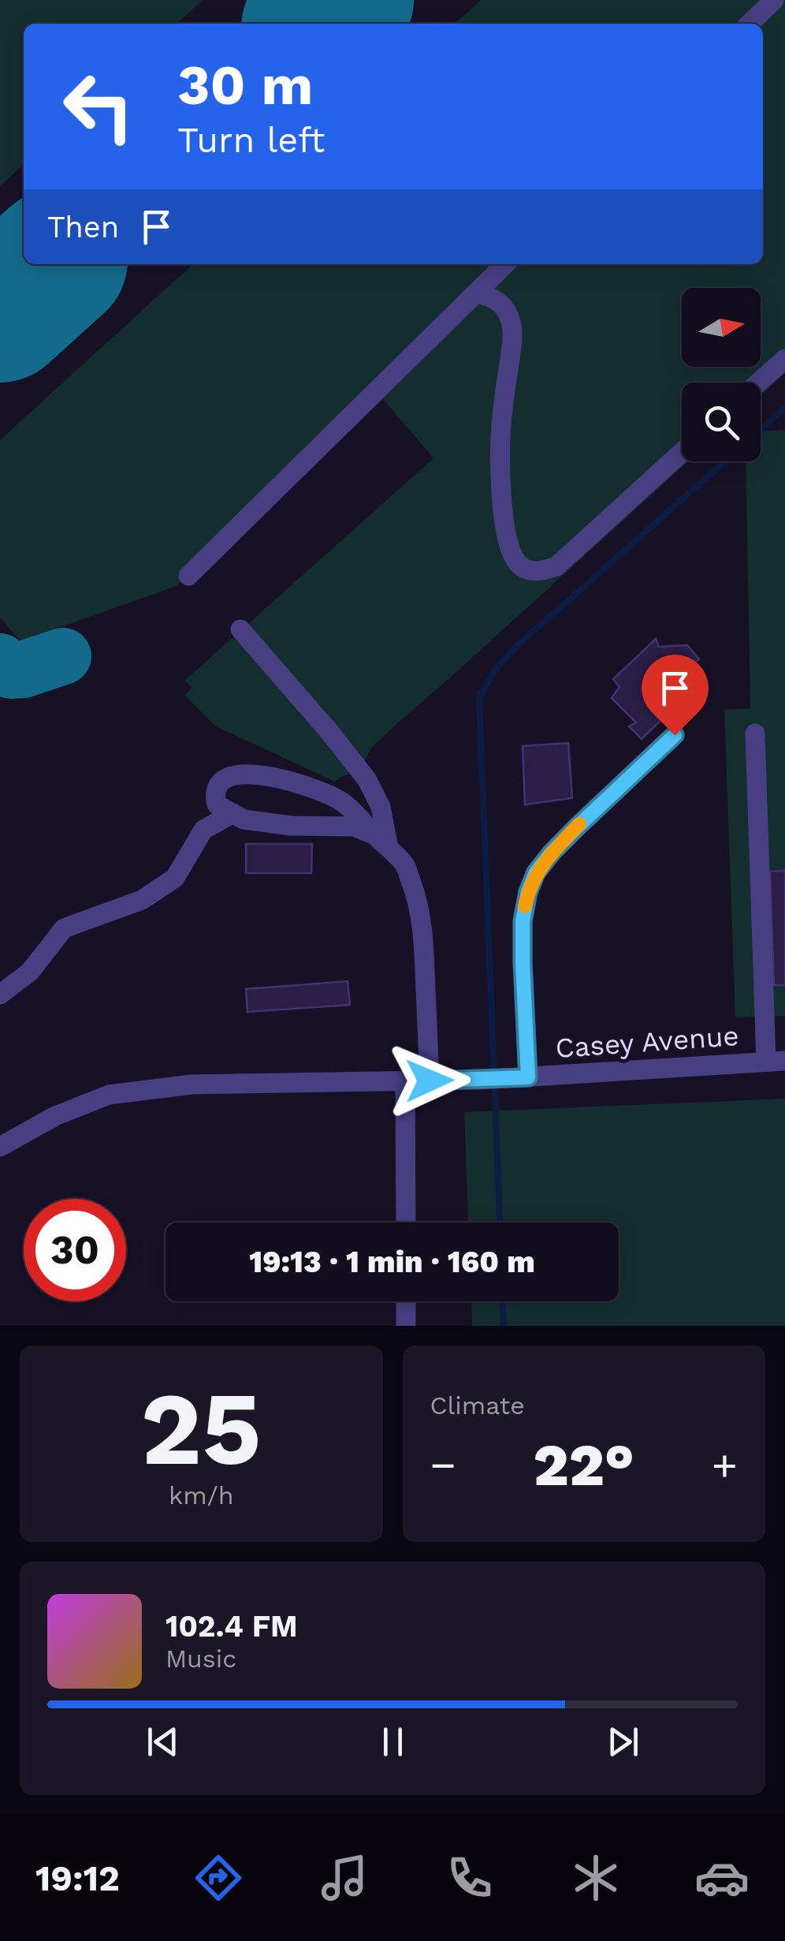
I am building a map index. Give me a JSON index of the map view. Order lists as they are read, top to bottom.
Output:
{
  "streets": {
    "street": ["Casey Avenue"]
  },
  "north": "right",
  "page": {
    "turn": ["30 m", "Turn left"],
    "then": "Then",
    "limit": "30",
    "trip": "19:13 · 1 min · 160 m",
    "tile": [
      ["25", "km/h"],
      "Climate"
    ],
    "heat": ["−", "22°", "+"],
    "song": ["102.4 FM", "Music"],
    "tabs": "19:12"
  }
}
